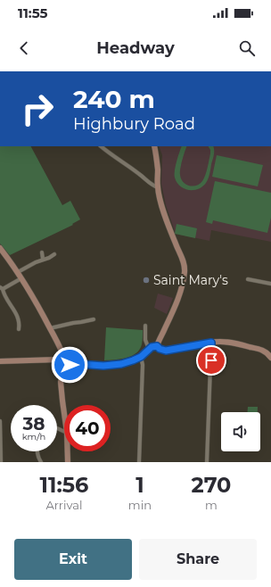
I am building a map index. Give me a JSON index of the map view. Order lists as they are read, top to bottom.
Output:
{
  "places": ["Saint Mary's"],
  "page": {
    "status": "11:55",
    "header": "Headway",
    "turn": ["240 m", "Highbury Road"],
    "speed": "38 km/h",
    "limit": "40",
    "eta": [
      "11:56",
      "Arrival",
      "1",
      "min",
      "270",
      "m"
    ],
    "buttons": ["Exit", "Share"]
  }
}
